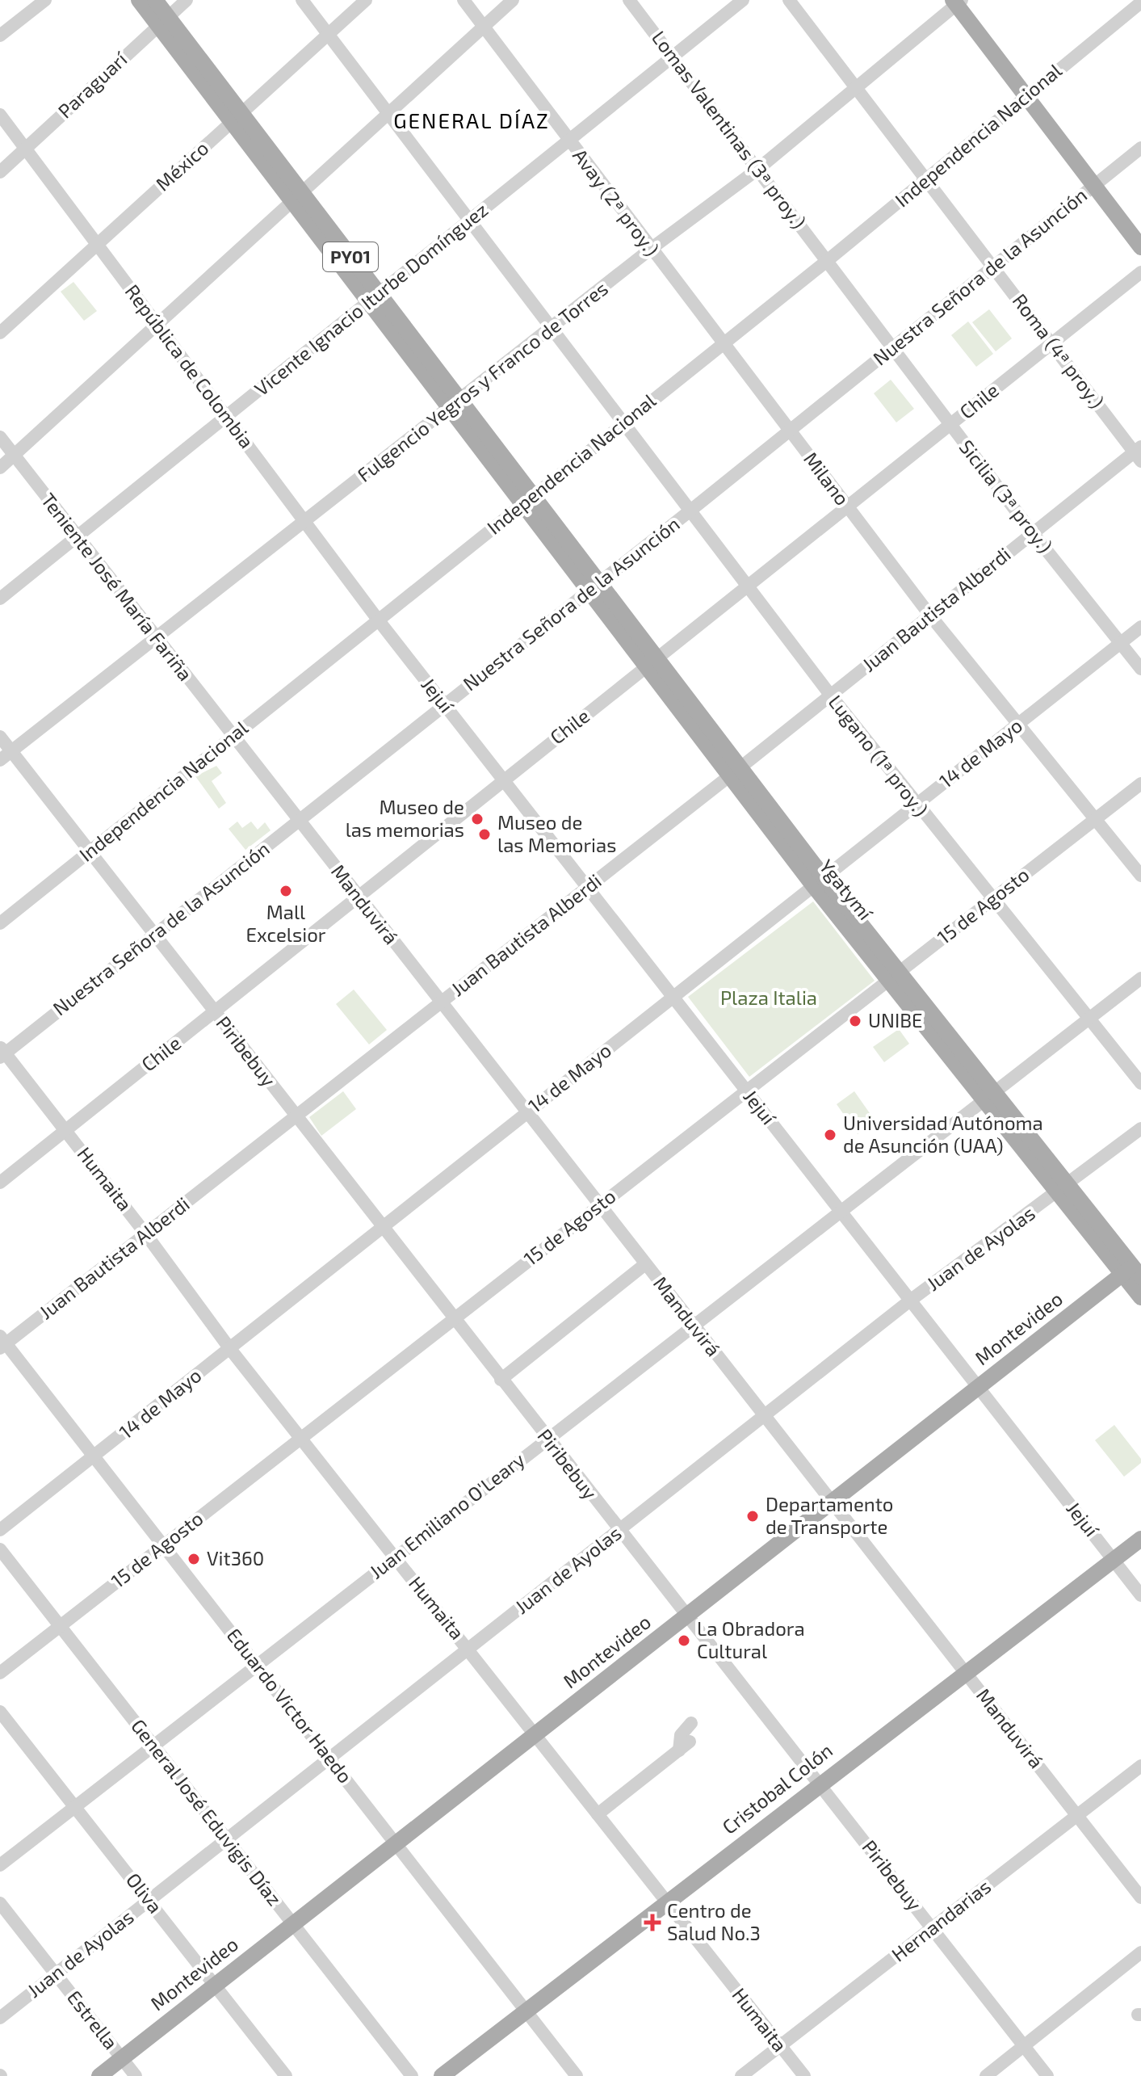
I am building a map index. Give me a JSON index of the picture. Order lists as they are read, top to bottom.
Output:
{
  "streets": {
    "main road": [
      "PY01",
      "Ygatymí",
      "Montevideo",
      "Cristobal Colón"
    ],
    "street": [
      "Paraguarí",
      "Lomas Valentinas (3ª proy.)",
      "Independencia Nacional",
      "México",
      "Avay (2ª proy.)",
      "Nuestra Señora de la Asunción",
      "Vicente Ignacio Iturbe Domínguez",
      "Roma (4ª proy.)",
      "República de Colombia",
      "Fulgencio Yegros y Franco de Torres",
      "Chile",
      "Milano",
      "Sicilia (3ª proy.)",
      "Teniente José María Fariña",
      "Juan Bautista Alberdi",
      "Jejuí",
      "14 de Mayo",
      "Lugano (1ª proy.)",
      "Manduvirá",
      "15 de Agosto",
      "Piribebuy",
      "Humaita",
      "Juan de Ayolas",
      "Juan Emiliano O'Leary",
      "Eduardo Victor Haedo",
      "General José Eduvigis Díaz",
      "Oliva",
      "Hernandarias",
      "Estrella"
    ]
  },
  "crossings": [
    ["Paraguarí", "PY01"],
    ["Paraguarí", "República de Colombia"],
    ["Lomas Valentinas (3ª proy.)", "Independencia Nacional"],
    ["Lomas Valentinas (3ª proy.)", "Vicente Ignacio Iturbe Domínguez"],
    ["Lomas Valentinas (3ª proy.)", "Fulgencio Yegros y Franco de Torres"],
    ["Lomas Valentinas (3ª proy.)", "Sicilia (3ª proy.)"],
    ["Independencia Nacional", "Avay (2ª proy.)"],
    ["Independencia Nacional", "PY01"],
    ["Independencia Nacional", "Roma (4ª proy.)"],
    ["Independencia Nacional", "República de Colombia"],
    ["Independencia Nacional", "Milano"],
    ["Independencia Nacional", "Sicilia (3ª proy.)"],
    ["Independencia Nacional", "Teniente José María Fariña"],
    ["Independencia Nacional", "Jejuí"],
    ["Independencia Nacional", "Lugano (1ª proy.)"],
    ["Independencia Nacional", "Ygatymí"],
    ["Independencia Nacional", "Manduvirá"],
    ["Independencia Nacional", "Piribebuy"],
    ["México", "PY01"],
    ["México", "República de Colombia"],
    ["México", "Lugano (1ª proy.)"],
    ["Avay (2ª proy.)", "Vicente Ignacio Iturbe Domínguez"],
    ["Avay (2ª proy.)", "Fulgencio Yegros y Franco de Torres"],
    ["Avay (2ª proy.)", "Milano"],
    ["PY01", "Vicente Ignacio Iturbe Domínguez"],
    ["PY01", "Fulgencio Yegros y Franco de Torres"],
    ["PY01", "Ygatymí"],
    ["Nuestra Señora de la Asunción", "Roma (4ª proy.)"],
    ["Nuestra Señora de la Asunción", "Milano"],
    ["Nuestra Señora de la Asunción", "Sicilia (3ª proy.)"],
    ["Nuestra Señora de la Asunción", "Jejuí"],
    ["Nuestra Señora de la Asunción", "Lugano (1ª proy.)"],
    ["Nuestra Señora de la Asunción", "Ygatymí"],
    ["Nuestra Señora de la Asunción", "Manduvirá"],
    ["Nuestra Señora de la Asunción", "Piribebuy"],
    ["Nuestra Señora de la Asunción", "Humaita"],
    ["Vicente Ignacio Iturbe Domínguez", "República de Colombia"],
    ["Vicente Ignacio Iturbe Domínguez", "Teniente José María Fariña"],
    ["Vicente Ignacio Iturbe Domínguez", "Lugano (1ª proy.)"],
    ["Roma (4ª proy.)", "Fulgencio Yegros y Franco de Torres"],
    ["Roma (4ª proy.)", "Chile"],
    ["Roma (4ª proy.)", "Juan Bautista Alberdi"],
    ["República de Colombia", "Fulgencio Yegros y Franco de Torres"],
    ["República de Colombia", "Jejuí"],
    ["Fulgencio Yegros y Franco de Torres", "Teniente José María Fariña"],
    ["Fulgencio Yegros y Franco de Torres", "Lugano (1ª proy.)"],
    ["Fulgencio Yegros y Franco de Torres", "Piribebuy"],
    ["Chile", "Milano"],
    ["Chile", "Sicilia (3ª proy.)"],
    ["Chile", "Jejuí"],
    ["Chile", "Lugano (1ª proy.)"],
    ["Chile", "Ygatymí"],
    ["Chile", "Manduvirá"],
    ["Chile", "Piribebuy"],
    ["Chile", "Humaita"],
    ["Milano", "Juan Bautista Alberdi"],
    ["Milano", "14 de Mayo"],
    ["Milano", "15 de Agosto"],
    ["Sicilia (3ª proy.)", "Juan Bautista Alberdi"],
    ["Sicilia (3ª proy.)", "14 de Mayo"],
    ["Teniente José María Fariña", "Manduvirá"],
    ["Juan Bautista Alberdi", "Jejuí"],
    ["Juan Bautista Alberdi", "Lugano (1ª proy.)"],
    ["Juan Bautista Alberdi", "Ygatymí"],
    ["Juan Bautista Alberdi", "Manduvirá"],
    ["Juan Bautista Alberdi", "Piribebuy"],
    ["Juan Bautista Alberdi", "Humaita"],
    ["Juan Bautista Alberdi", "Eduardo Victor Haedo"],
    ["Jejuí", "14 de Mayo"],
    ["Jejuí", "15 de Agosto"],
    ["Jejuí", "Juan de Ayolas"],
    ["Jejuí", "Montevideo"],
    ["Jejuí", "Juan Emiliano O'Leary"],
    ["Jejuí", "Cristobal Colón"],
    ["14 de Mayo", "Lugano (1ª proy.)"],
    ["14 de Mayo", "Ygatymí"],
    ["14 de Mayo", "Manduvirá"],
    ["14 de Mayo", "Piribebuy"],
    ["14 de Mayo", "Humaita"],
    ["14 de Mayo", "Eduardo Victor Haedo"],
    ["Lugano (1ª proy.)", "15 de Agosto"],
    ["Lugano (1ª proy.)", "Juan Emiliano O'Leary"],
    ["Ygatymí", "15 de Agosto"],
    ["Ygatymí", "Juan de Ayolas"],
    ["Ygatymí", "Montevideo"],
    ["Ygatymí", "Juan Emiliano O'Leary"],
    ["Manduvirá", "15 de Agosto"],
    ["Manduvirá", "Juan de Ayolas"],
    ["Manduvirá", "Montevideo"],
    ["Manduvirá", "Juan Emiliano O'Leary"],
    ["Manduvirá", "Cristobal Colón"],
    ["Manduvirá", "Hernandarias"],
    ["15 de Agosto", "Piribebuy"],
    ["15 de Agosto", "Humaita"],
    ["15 de Agosto", "Eduardo Victor Haedo"],
    ["15 de Agosto", "General José Eduvigis Díaz"],
    ["Piribebuy", "Juan de Ayolas"],
    ["Piribebuy", "Montevideo"],
    ["Piribebuy", "Juan Emiliano O'Leary"],
    ["Piribebuy", "Cristobal Colón"],
    ["Piribebuy", "Hernandarias"],
    ["Humaita", "Juan de Ayolas"],
    ["Humaita", "Montevideo"],
    ["Humaita", "Juan Emiliano O'Leary"],
    ["Humaita", "Cristobal Colón"],
    ["Humaita", "Hernandarias"],
    ["Juan de Ayolas", "Eduardo Victor Haedo"],
    ["Juan de Ayolas", "General José Eduvigis Díaz"],
    ["Juan de Ayolas", "Oliva"],
    ["Juan de Ayolas", "Estrella"],
    ["Montevideo", "Eduardo Victor Haedo"],
    ["Montevideo", "General José Eduvigis Díaz"],
    ["Montevideo", "Oliva"],
    ["Montevideo", "Estrella"],
    ["Juan Emiliano O'Leary", "Eduardo Victor Haedo"],
    ["Juan Emiliano O'Leary", "General José Eduvigis Díaz"],
    ["Juan Emiliano O'Leary", "Oliva"],
    ["Eduardo Victor Haedo", "Cristobal Colón"]
  ],
  "districts": ["GENERAL DÍAZ"],
  "parks": ["Plaza Italia"],
  "places": {
    "other": [
      "Museo de las memorias",
      "Museo de las Memorias",
      "Mall Excelsior",
      "UNIBE",
      "Universidad Autónoma de Asunción (UAA)",
      "Departamento de Transporte",
      "Vit360",
      "La Obradora Cultural"
    ],
    "health": ["Centro de Salud No.3"]
  }
}
